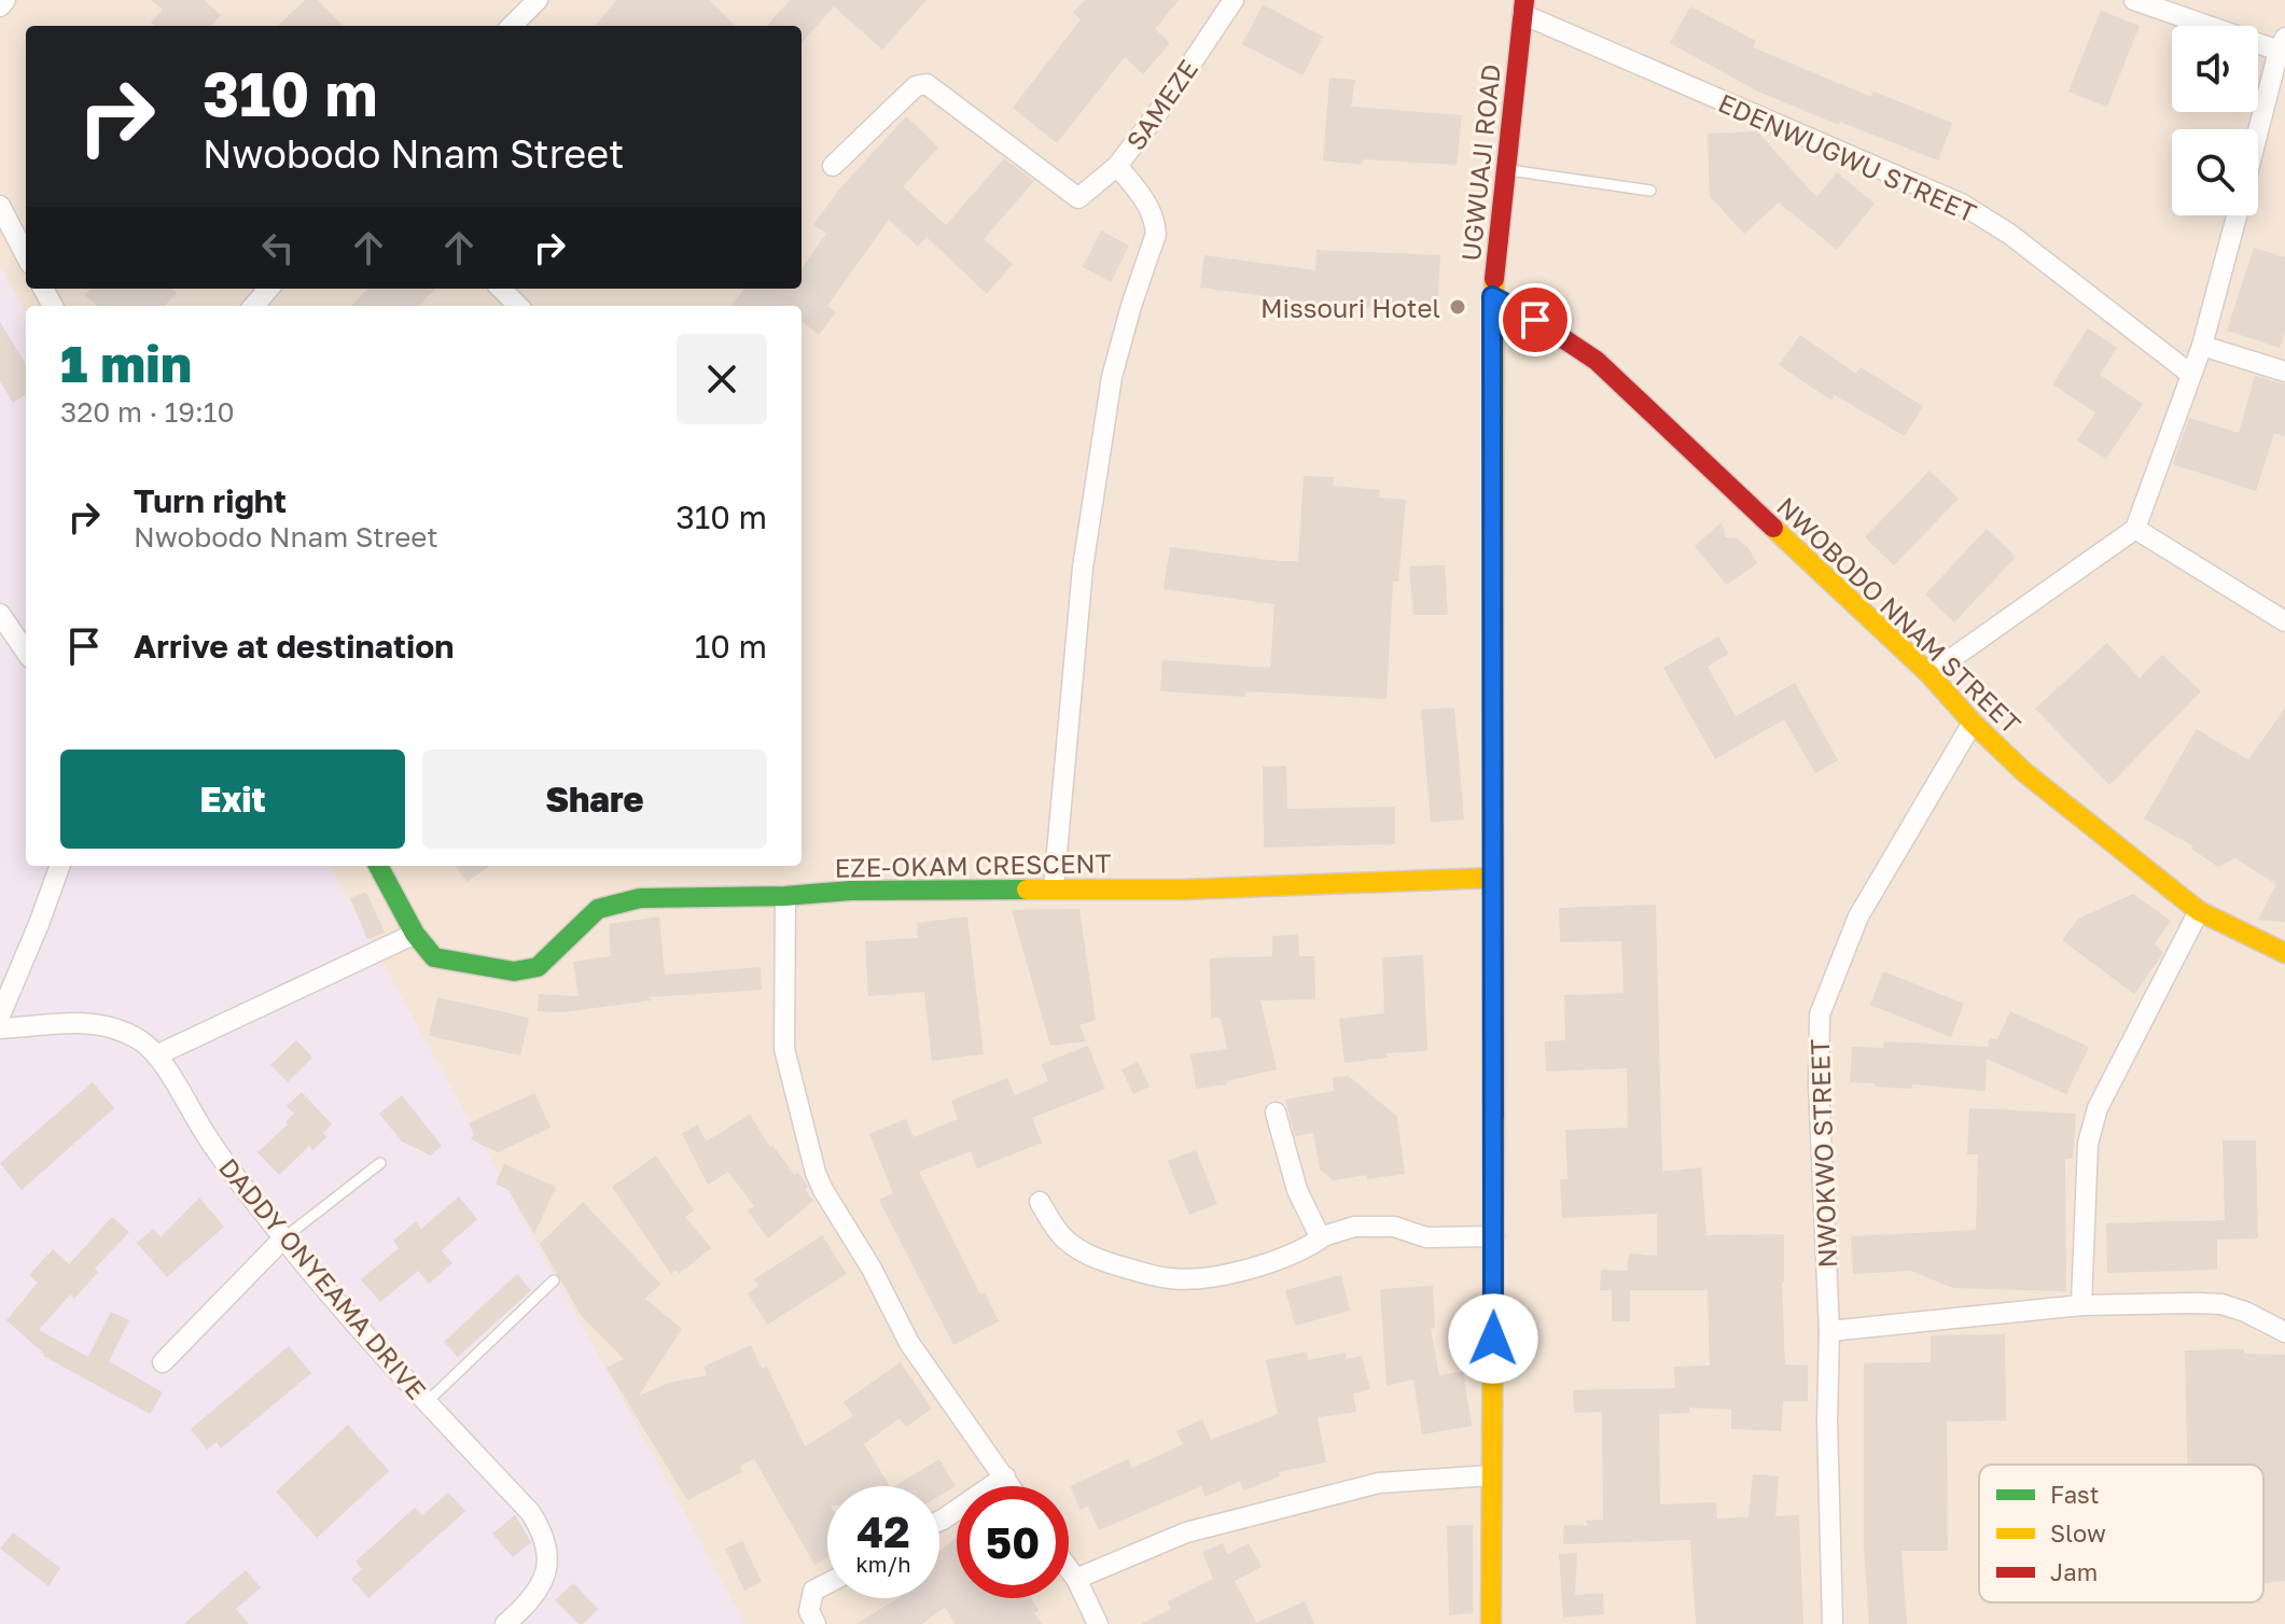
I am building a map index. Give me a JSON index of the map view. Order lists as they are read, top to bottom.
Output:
{
  "streets": {
    "street": [
      "SAMEZE",
      "EDENWUGWU STREET",
      "UGWUAJI ROAD",
      "NWOBODO NNAM STREET",
      "EZE-OKAM CRESCENT",
      "NWOKWO STREET",
      "DADDY ONYEAMA DRIVE"
    ]
  },
  "crossings": [
    ["EDENWUGWU STREET", "UGWUAJI ROAD"],
    ["UGWUAJI ROAD", "NWOBODO NNAM STREET"],
    ["UGWUAJI ROAD", "EZE-OKAM CRESCENT"],
    ["NWOBODO NNAM STREET", "NWOKWO STREET"]
  ],
  "places": ["Missouri Hotel"],
  "legend": ["Fast", "Slow", "Jam"],
  "page": {
    "turn": ["310 m", "Nwobodo Nnam Street"],
    "heading": ["1 min", "320 m · 19:10"],
    "list": [
      {
        "name": "Turn right",
        "note": "Nwobodo Nnam Street",
        "value": "310 m"
      },
      {
        "name": "Arrive at destination",
        "value": "10 m"
      }
    ],
    "buttons": ["Exit", "Share"],
    "speed": "42 km/h",
    "limit": "50"
  }
}
